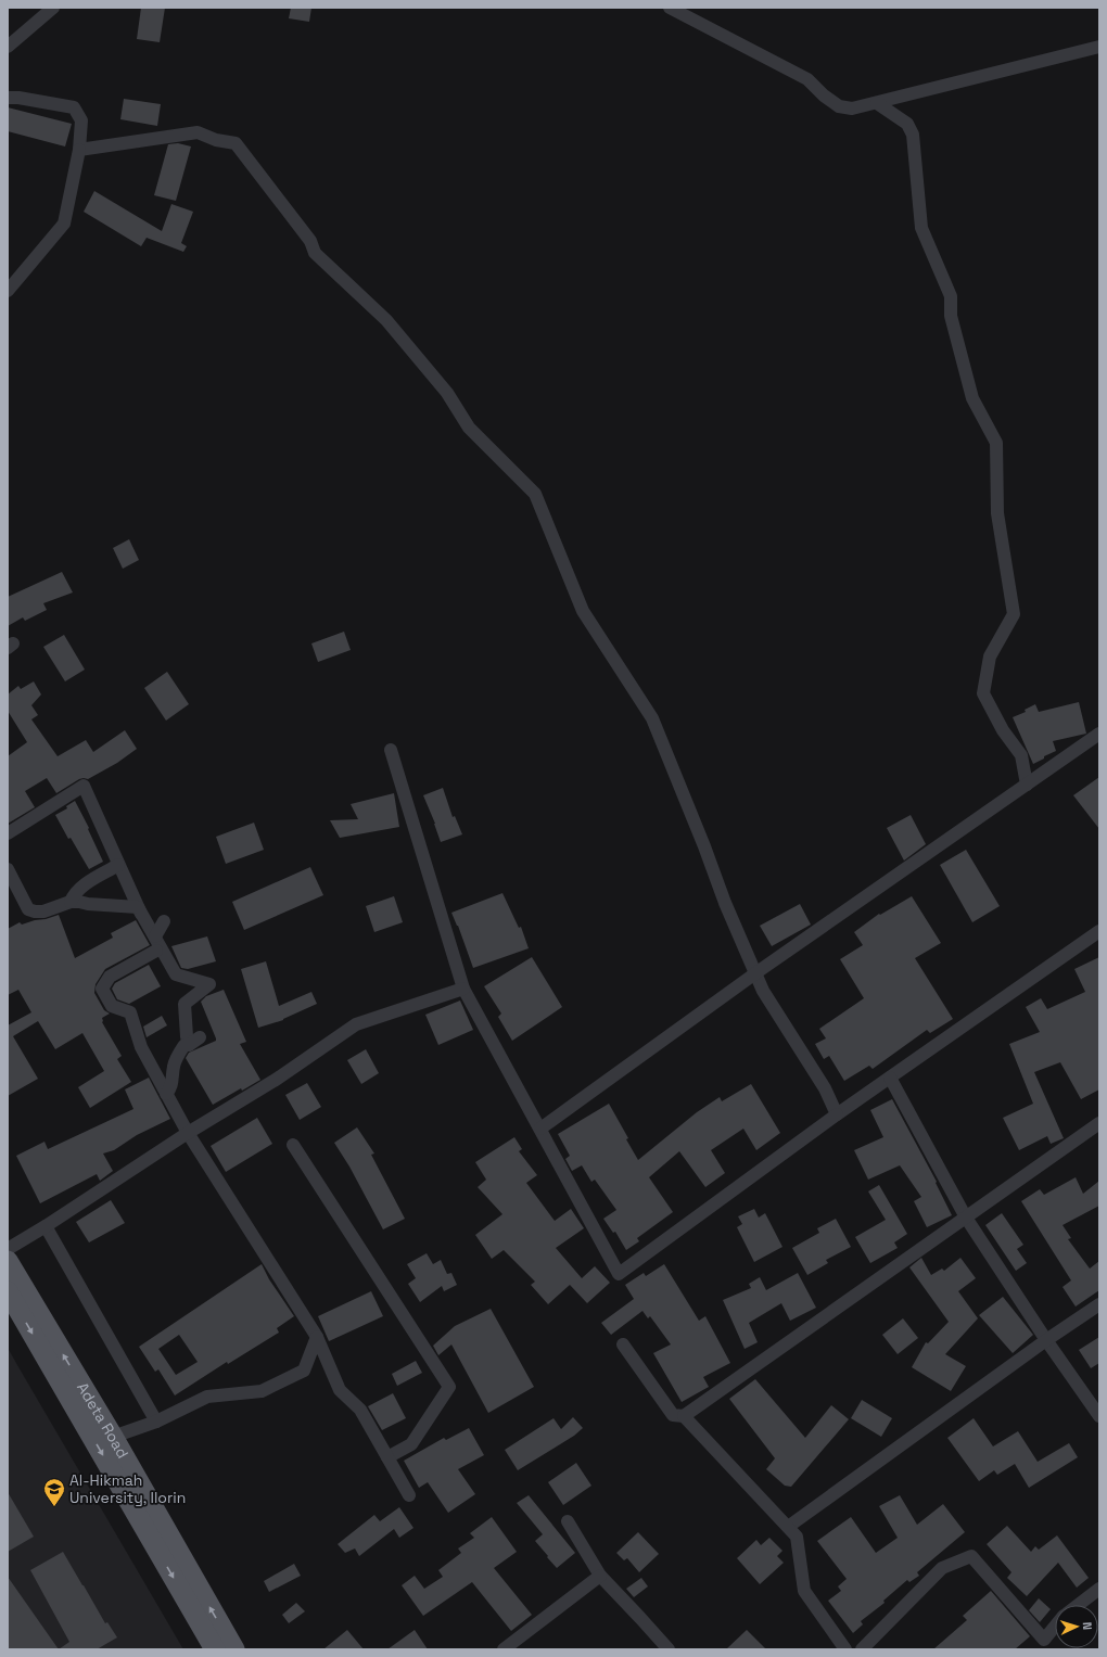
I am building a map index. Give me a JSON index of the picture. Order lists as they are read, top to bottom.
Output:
{
  "streets": {
    "main road": ["Adeta Road"]
  },
  "places": {
    "school or university": ["Al-Hikmah University, Ilorin"]
  },
  "north": "right"
}
